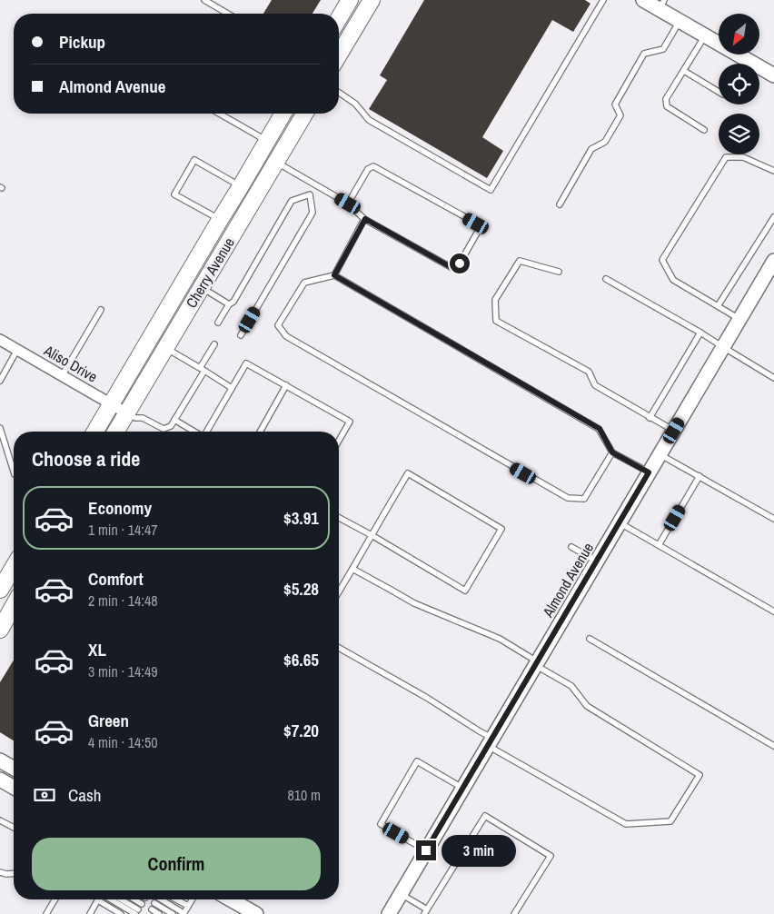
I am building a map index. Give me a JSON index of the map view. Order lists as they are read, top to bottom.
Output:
{
  "streets": {
    "main road": ["Cherry Avenue"],
    "street": ["Aliso Drive", "Almond Avenue"]
  },
  "crossings": [
    ["Cherry Avenue", "Aliso Drive"]
  ],
  "north": "bottom left",
  "page": {
    "banner": ["Pickup", "Almond Avenue"],
    "heading": "Choose a ride",
    "list": [
      {
        "name": "Economy",
        "note": "1 min · 14:47",
        "value": "$3.91"
      },
      {
        "name": "Comfort",
        "note": "2 min · 14:48",
        "value": "$5.28"
      },
      {
        "name": "XL",
        "note": "3 min · 14:49",
        "value": "$6.65"
      },
      {
        "name": "Green",
        "note": "4 min · 14:50",
        "value": "$7.20"
      }
    ],
    "pay": ["Cash", "810 m"],
    "buttons": "Confirm",
    "bubble": "3 min"
  }
}
